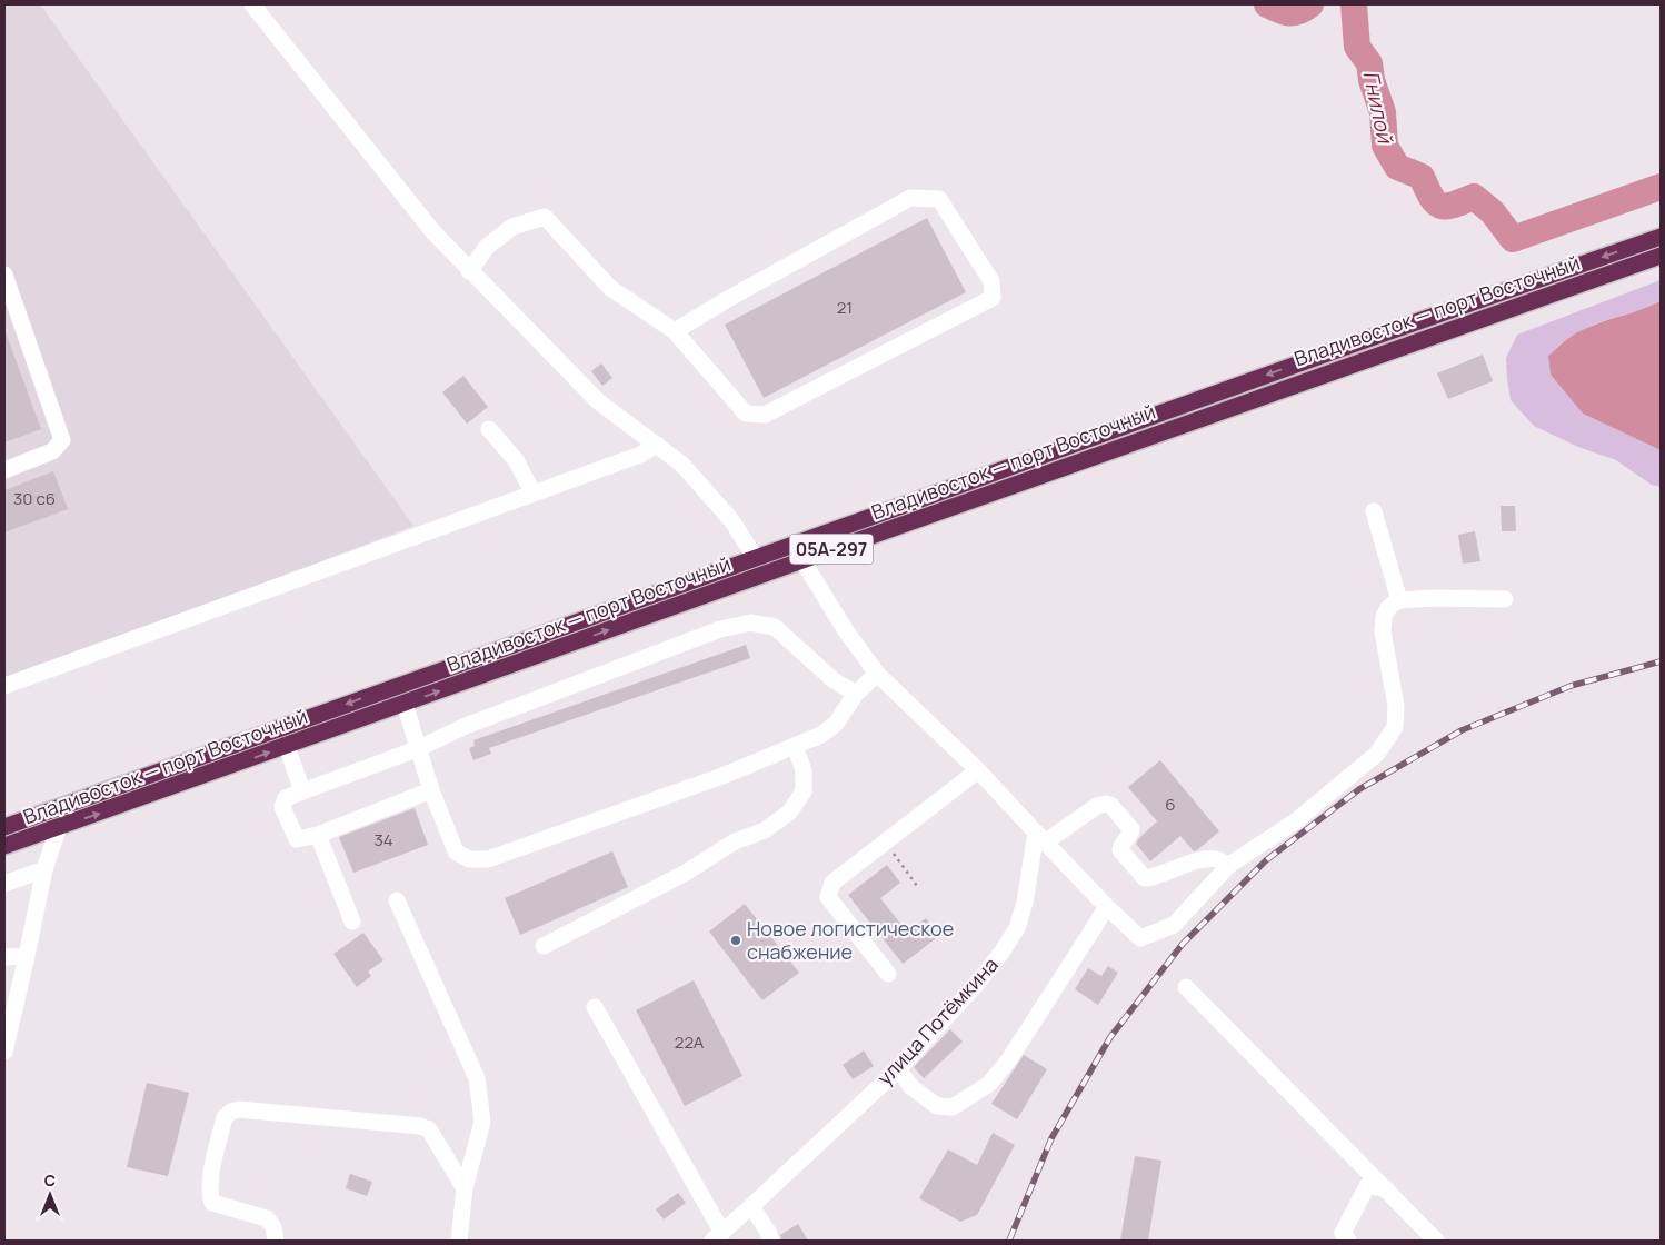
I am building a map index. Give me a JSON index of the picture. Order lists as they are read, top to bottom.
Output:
{
  "streets": {
    "highway": ["Владивосток — порт Восточный", "05А-297"],
    "street": ["улица Потёмкина"]
  },
  "water": ["Гнилой"],
  "places": ["Новое логистическое снабжение"],
  "house_numbers": [
    "21",
    "30 с6",
    "6",
    "34",
    "22А"
  ],
  "north": "top"
}
